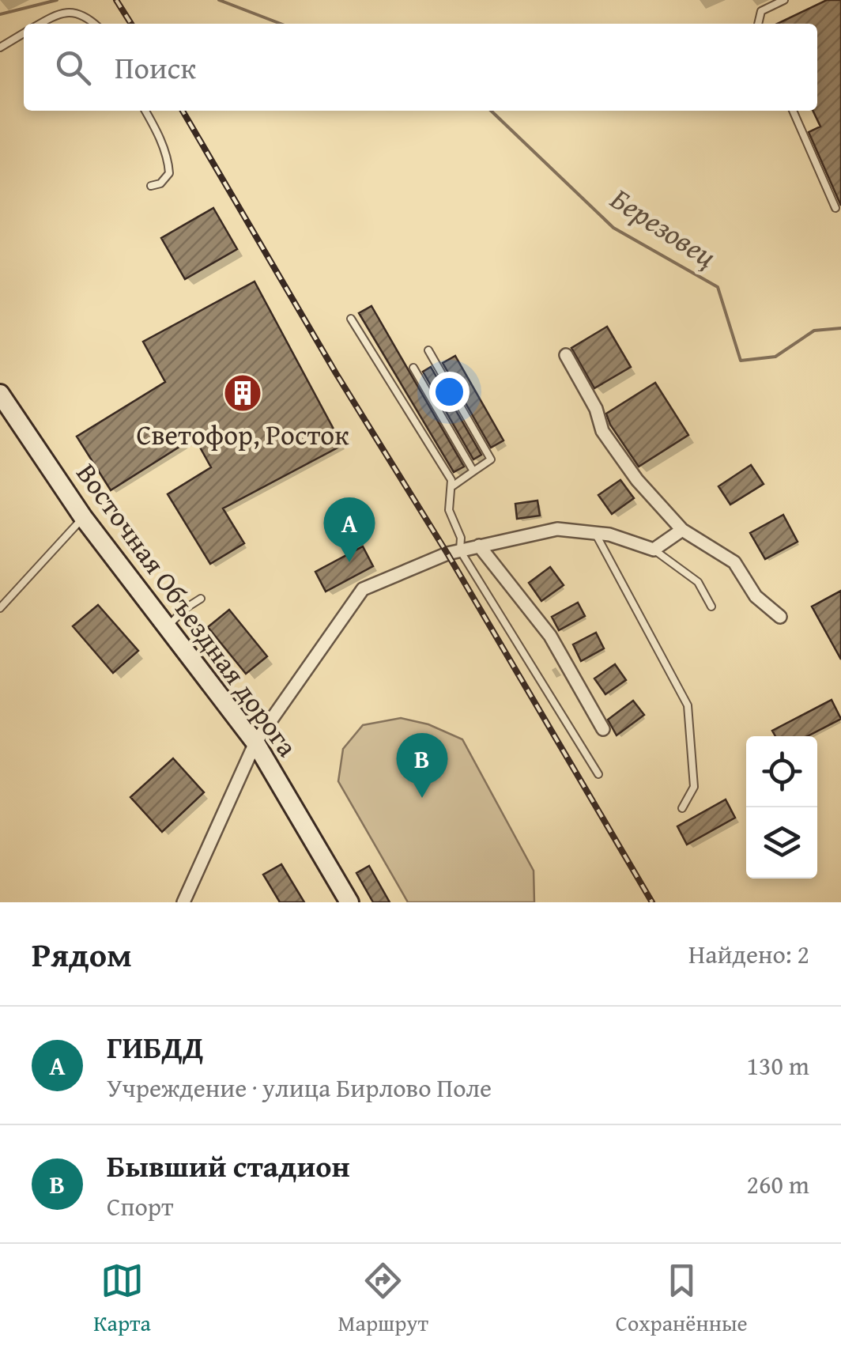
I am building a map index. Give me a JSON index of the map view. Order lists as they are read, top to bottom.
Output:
{
  "streets": {
    "main road": ["Восточная Объездная дорога"]
  },
  "water": ["Березовец"],
  "places": {
    "building": ["Светофор, Росток"]
  },
  "page": {
    "search": "Поиск",
    "pins": ["A", "B"],
    "heading": ["Рядом", "Найдено: 2"],
    "list": [
      {
        "mark": "A",
        "name": "ГИБДД",
        "note": "Учреждение · улица Бирлово Поле",
        "value": "130 m"
      },
      {
        "mark": "B",
        "name": "Бывший стадион",
        "note": "Спорт",
        "value": "260 m"
      }
    ],
    "nav": ["Карта", "Маршрут", "Сохранённые"]
  }
}
